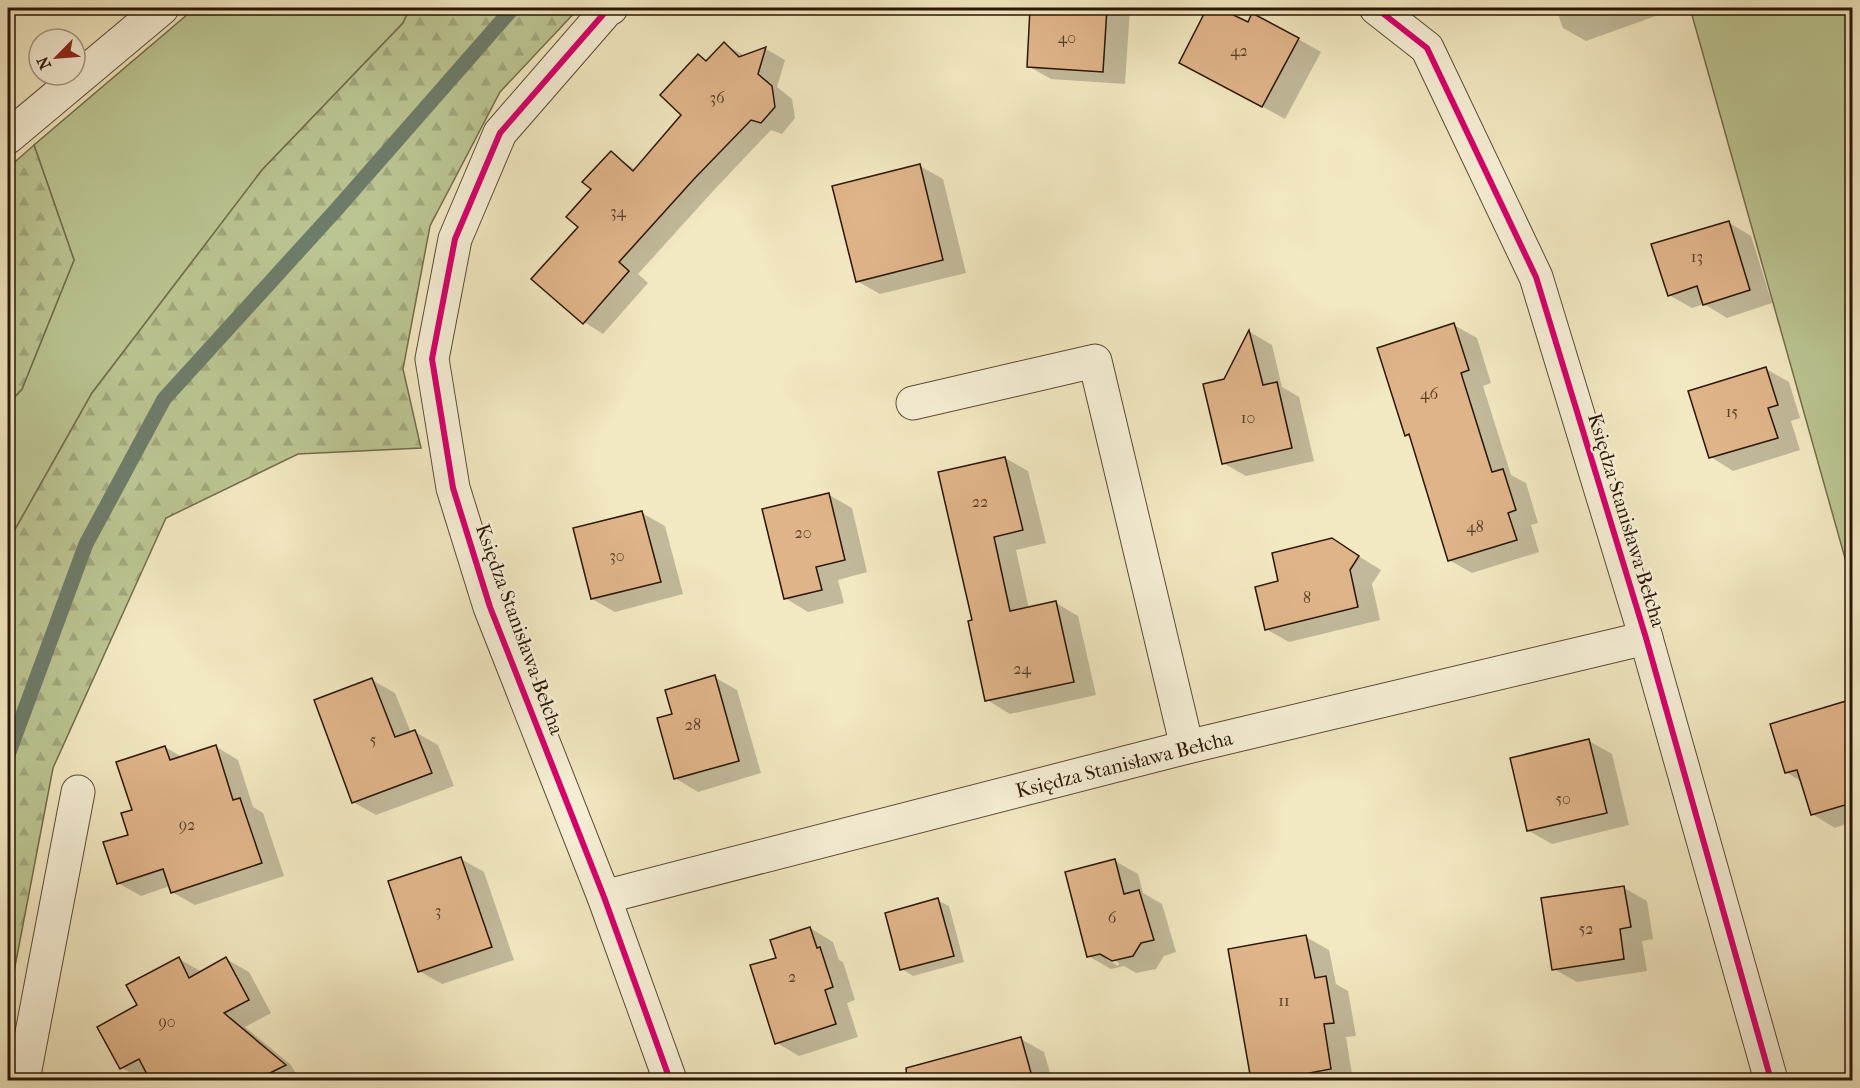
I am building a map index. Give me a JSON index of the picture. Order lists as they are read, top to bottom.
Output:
{
  "streets": {
    "street": ["Księdza Stanisława Bełcha"]
  },
  "house_numbers": [
    "40",
    "42",
    "36",
    "34",
    "13",
    "46",
    "15",
    "10",
    "22",
    "48",
    "20",
    "30",
    "8",
    "24",
    "28",
    "5",
    "50",
    "92",
    "3",
    "6",
    "52",
    "2",
    "11",
    "90"
  ],
  "north": "bottom left"
}
